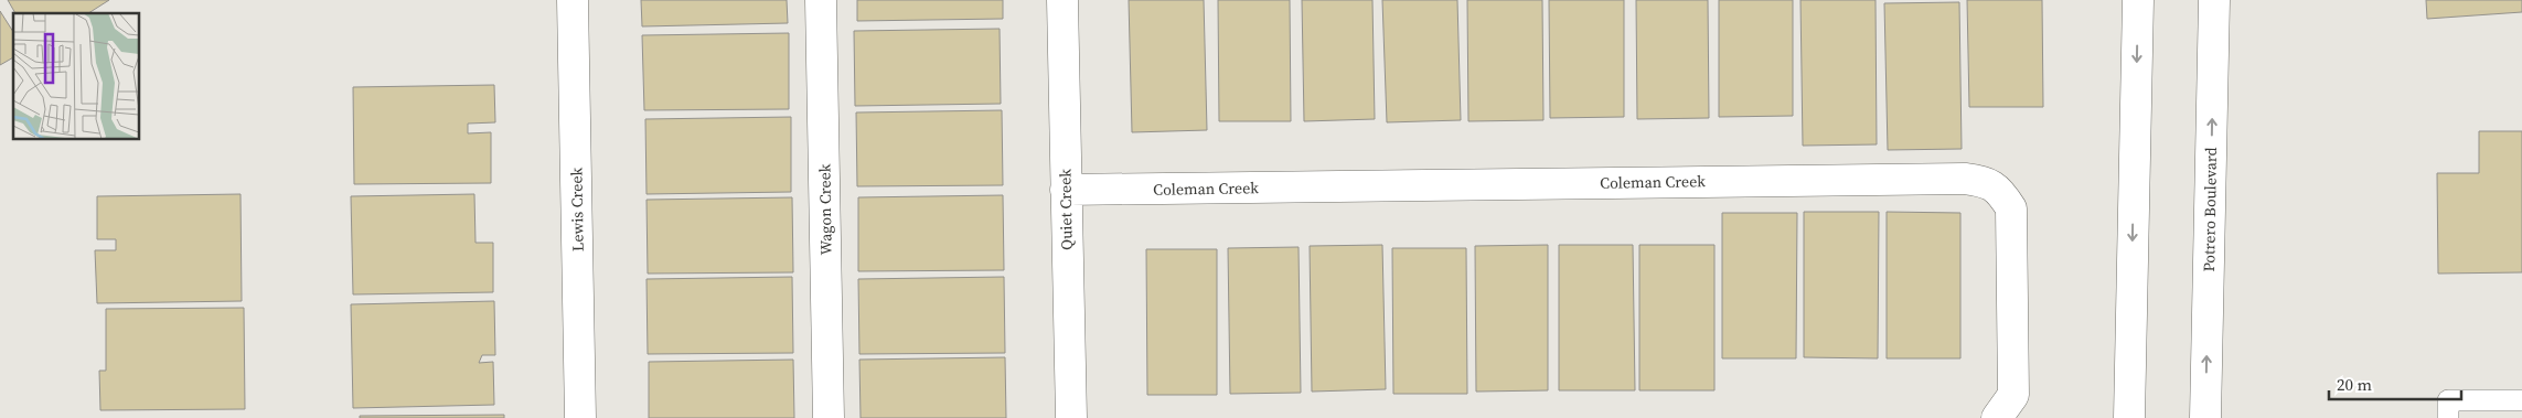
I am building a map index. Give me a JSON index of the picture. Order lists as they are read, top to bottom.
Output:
{
  "streets": {
    "street": [
      "Coleman Creek",
      "Lewis Creek",
      "Wagon Creek",
      "Quiet Creek",
      "Potrero Boulevard"
    ]
  },
  "crossings": [
    ["Coleman Creek", "Quiet Creek"]
  ],
  "scale_bar": "20 m"
}
